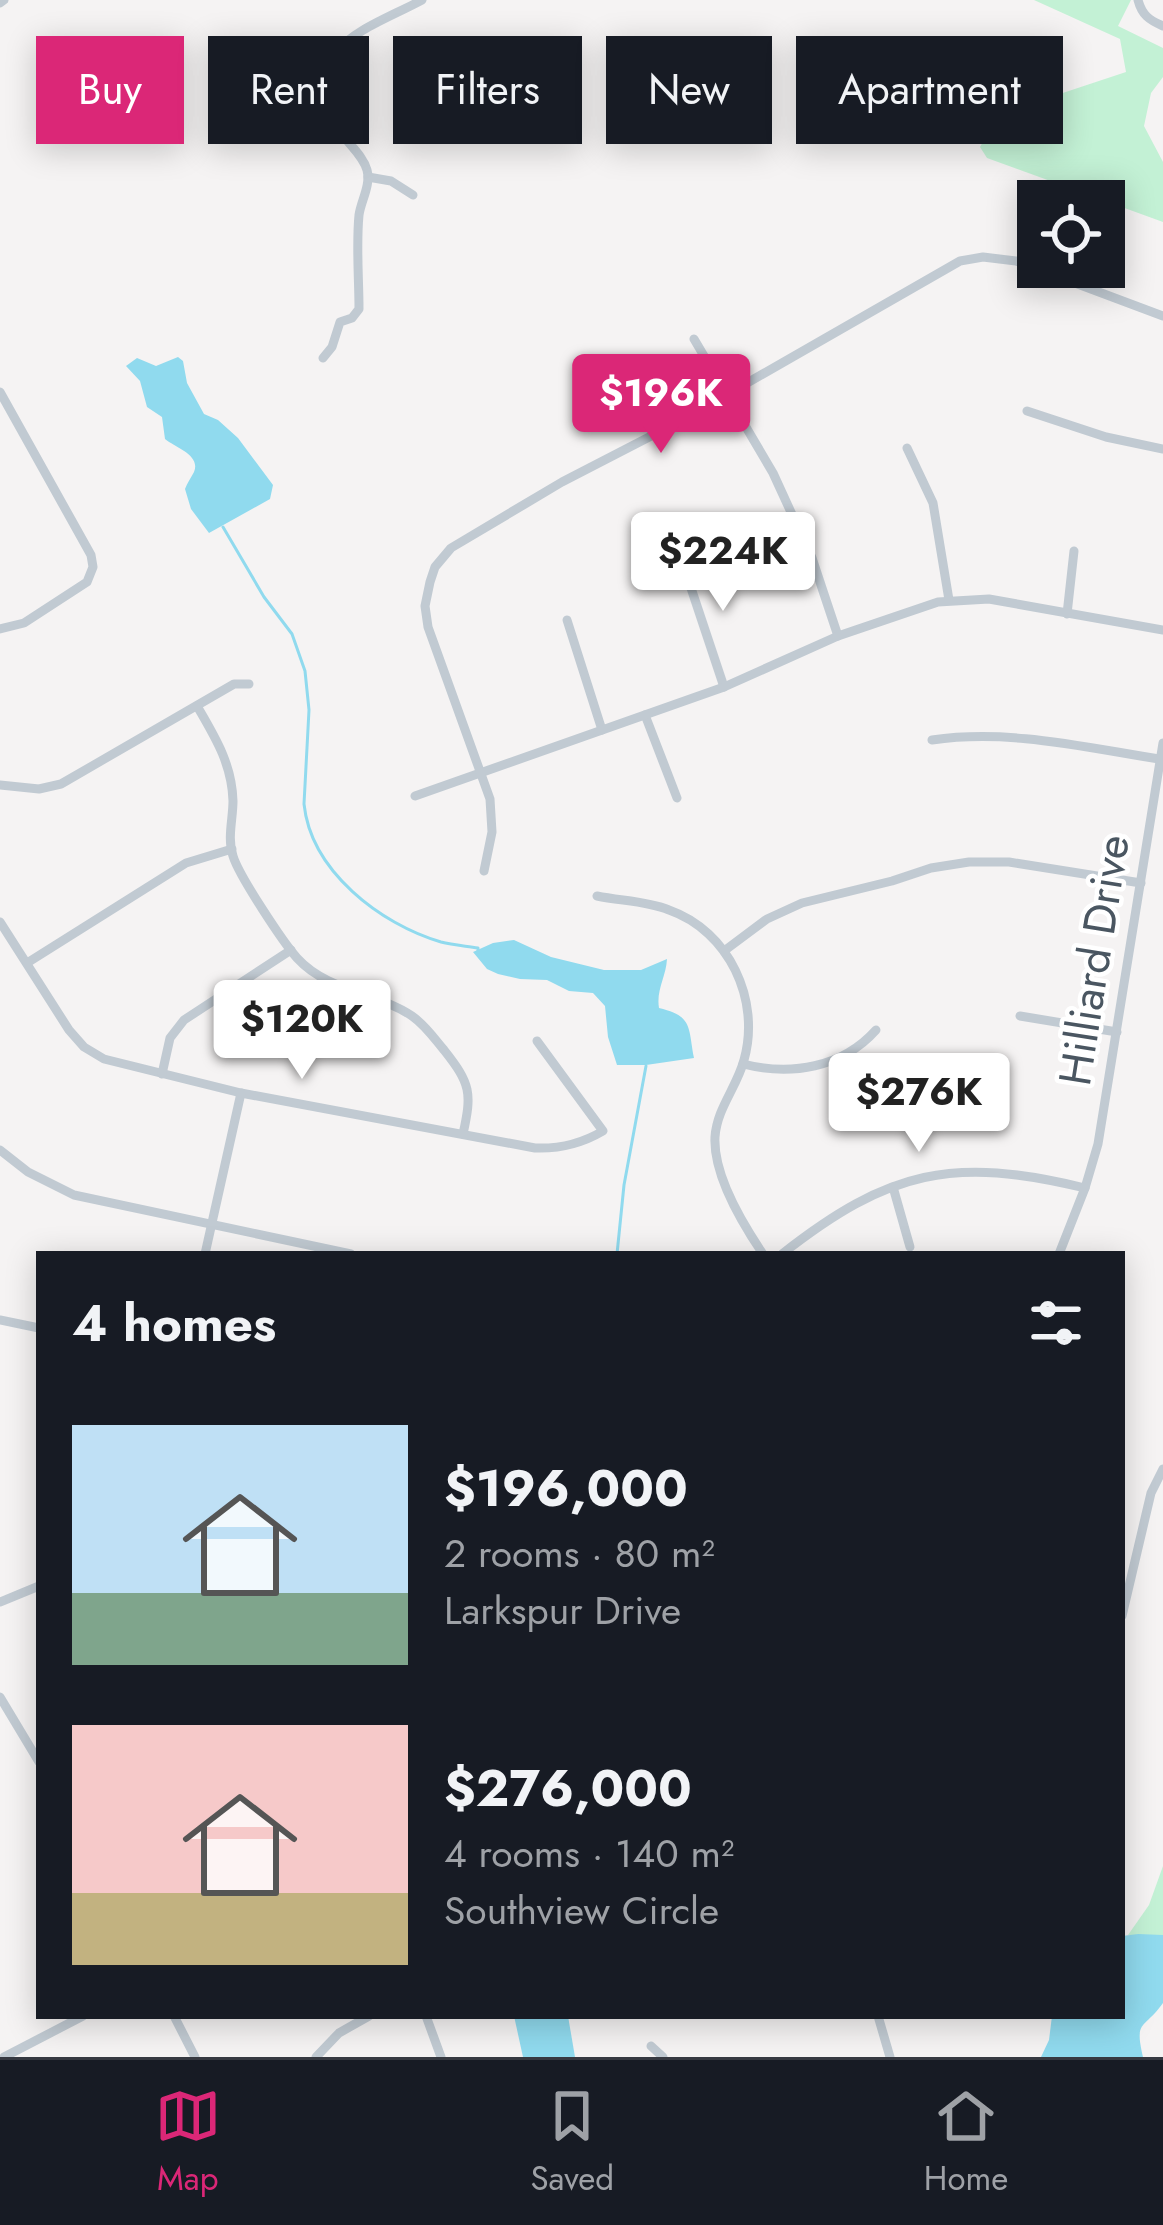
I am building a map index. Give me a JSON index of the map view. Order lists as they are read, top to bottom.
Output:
{
  "streets": {
    "street": ["Hilliard Drive"]
  },
  "page": {
    "chip": [
      "Buy",
      "Rent",
      "Filters",
      "New",
      "Apartment"
    ],
    "price": [
      "$196K",
      "$224K",
      "$120K",
      "$276K"
    ],
    "heading": "4 homes",
    "list": [
      {
        "name": "$196,000",
        "note": "2 rooms · 80 m² · Larkspur Drive"
      },
      {
        "name": "$276,000",
        "note": "4 rooms · 140 m² · Southview Circle"
      }
    ],
    "tabs": ["Map", "Saved", "Home"]
  }
}
